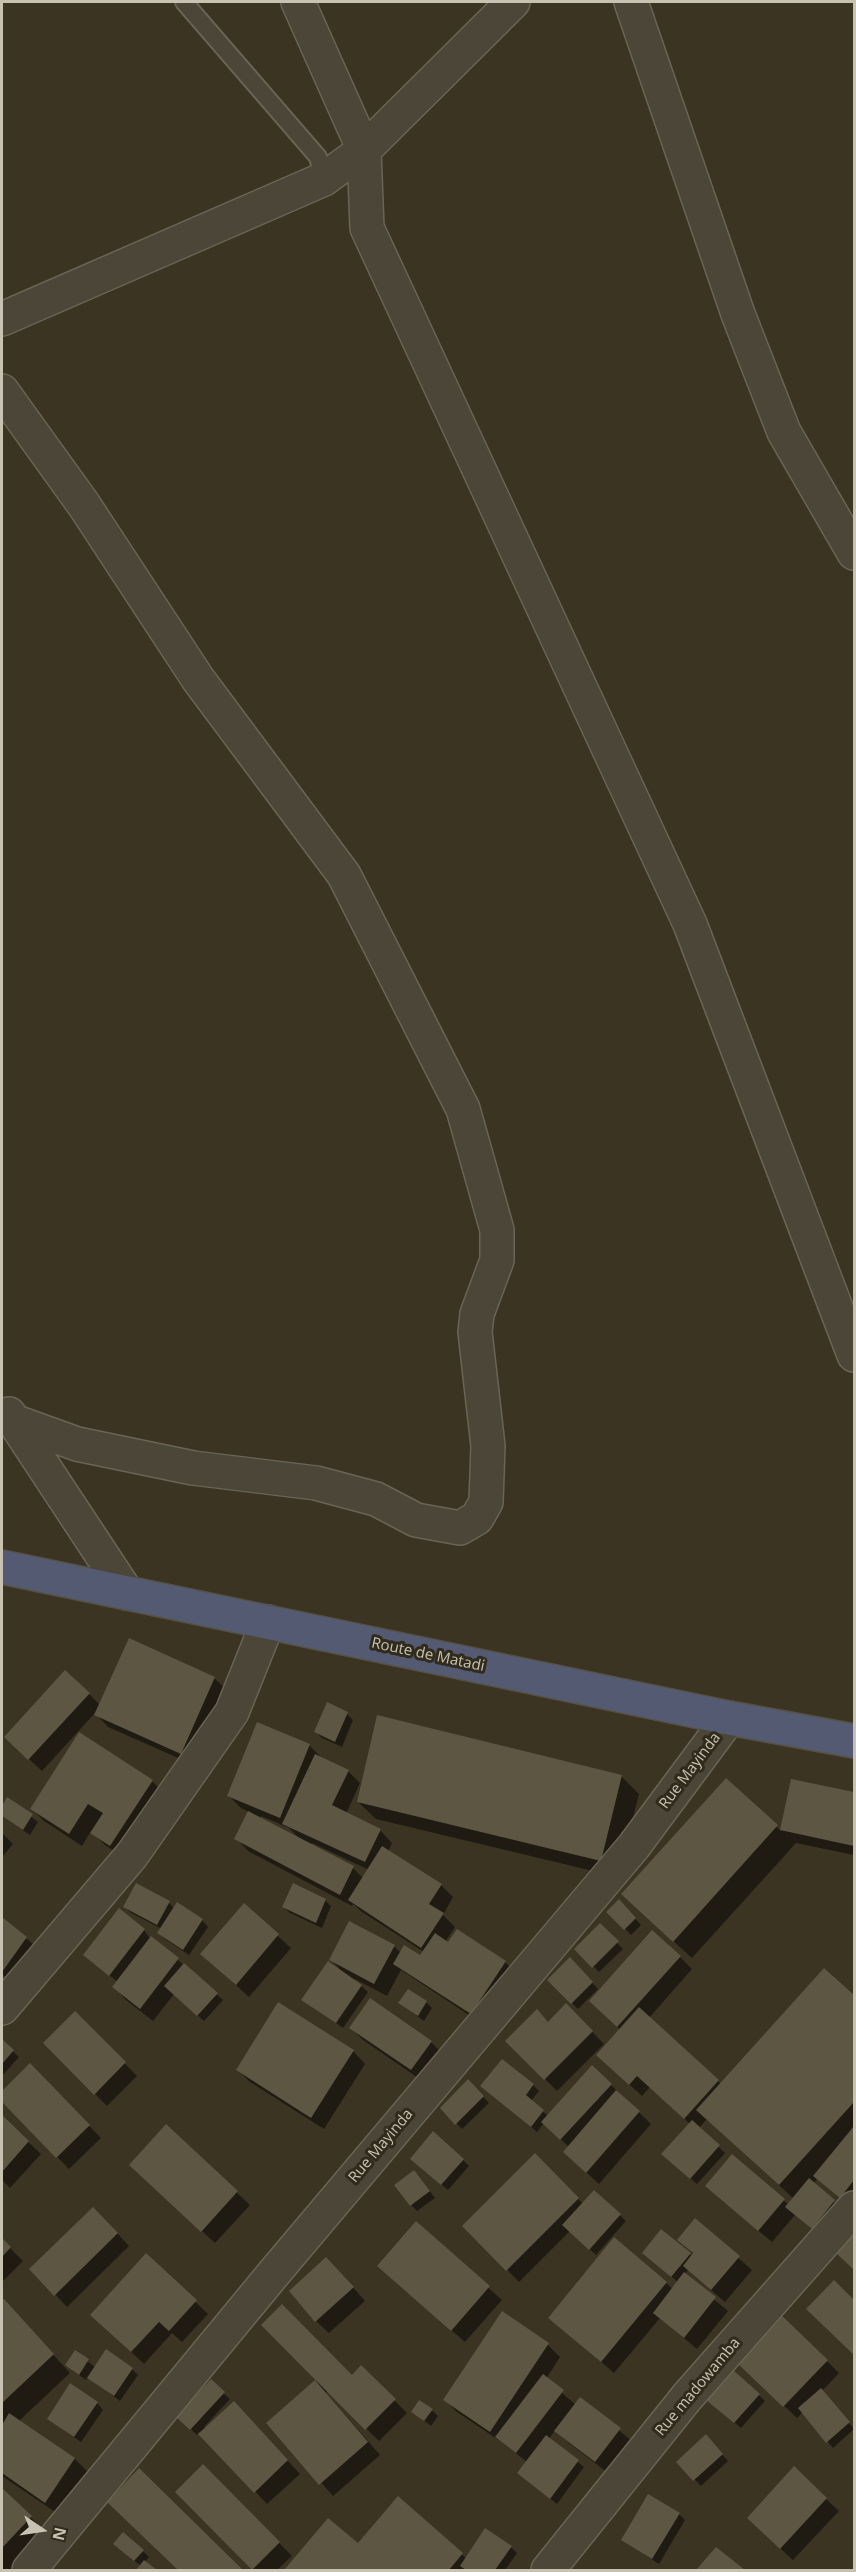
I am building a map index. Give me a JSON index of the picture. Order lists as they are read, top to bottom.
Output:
{
  "streets": {
    "highway": ["Route de Matadi"],
    "street": ["Rue Mayinda", "Rue madowamba"]
  },
  "crossings": [
    ["Route de Matadi", "Rue Mayinda"]
  ],
  "north": "right"
}
